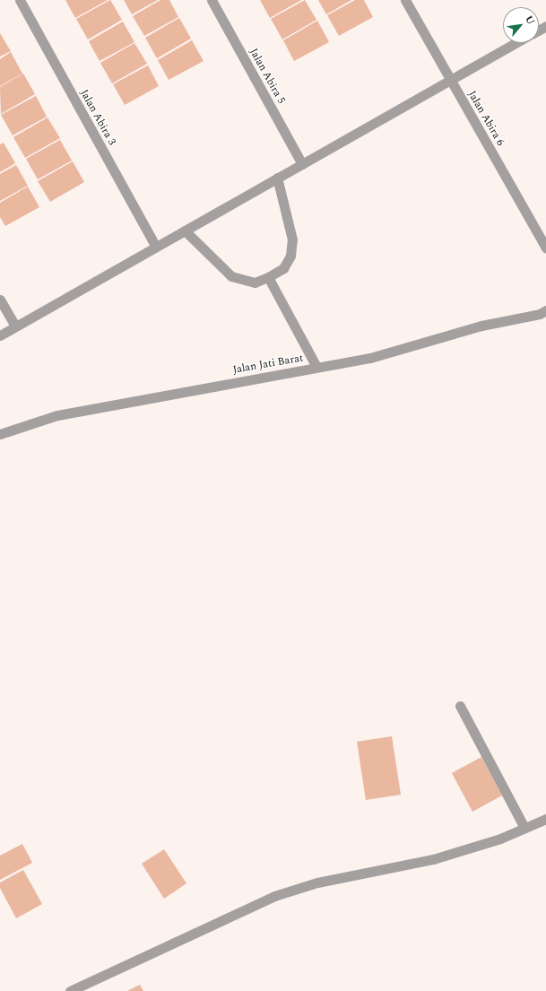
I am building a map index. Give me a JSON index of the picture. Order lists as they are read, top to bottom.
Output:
{
  "streets": {
    "street": [
      "Jalan Abira 5",
      "Jalan Abira 3",
      "Jalan Abira 6",
      "Jalan Jati Barat"
    ]
  },
  "north": "top right"
}
